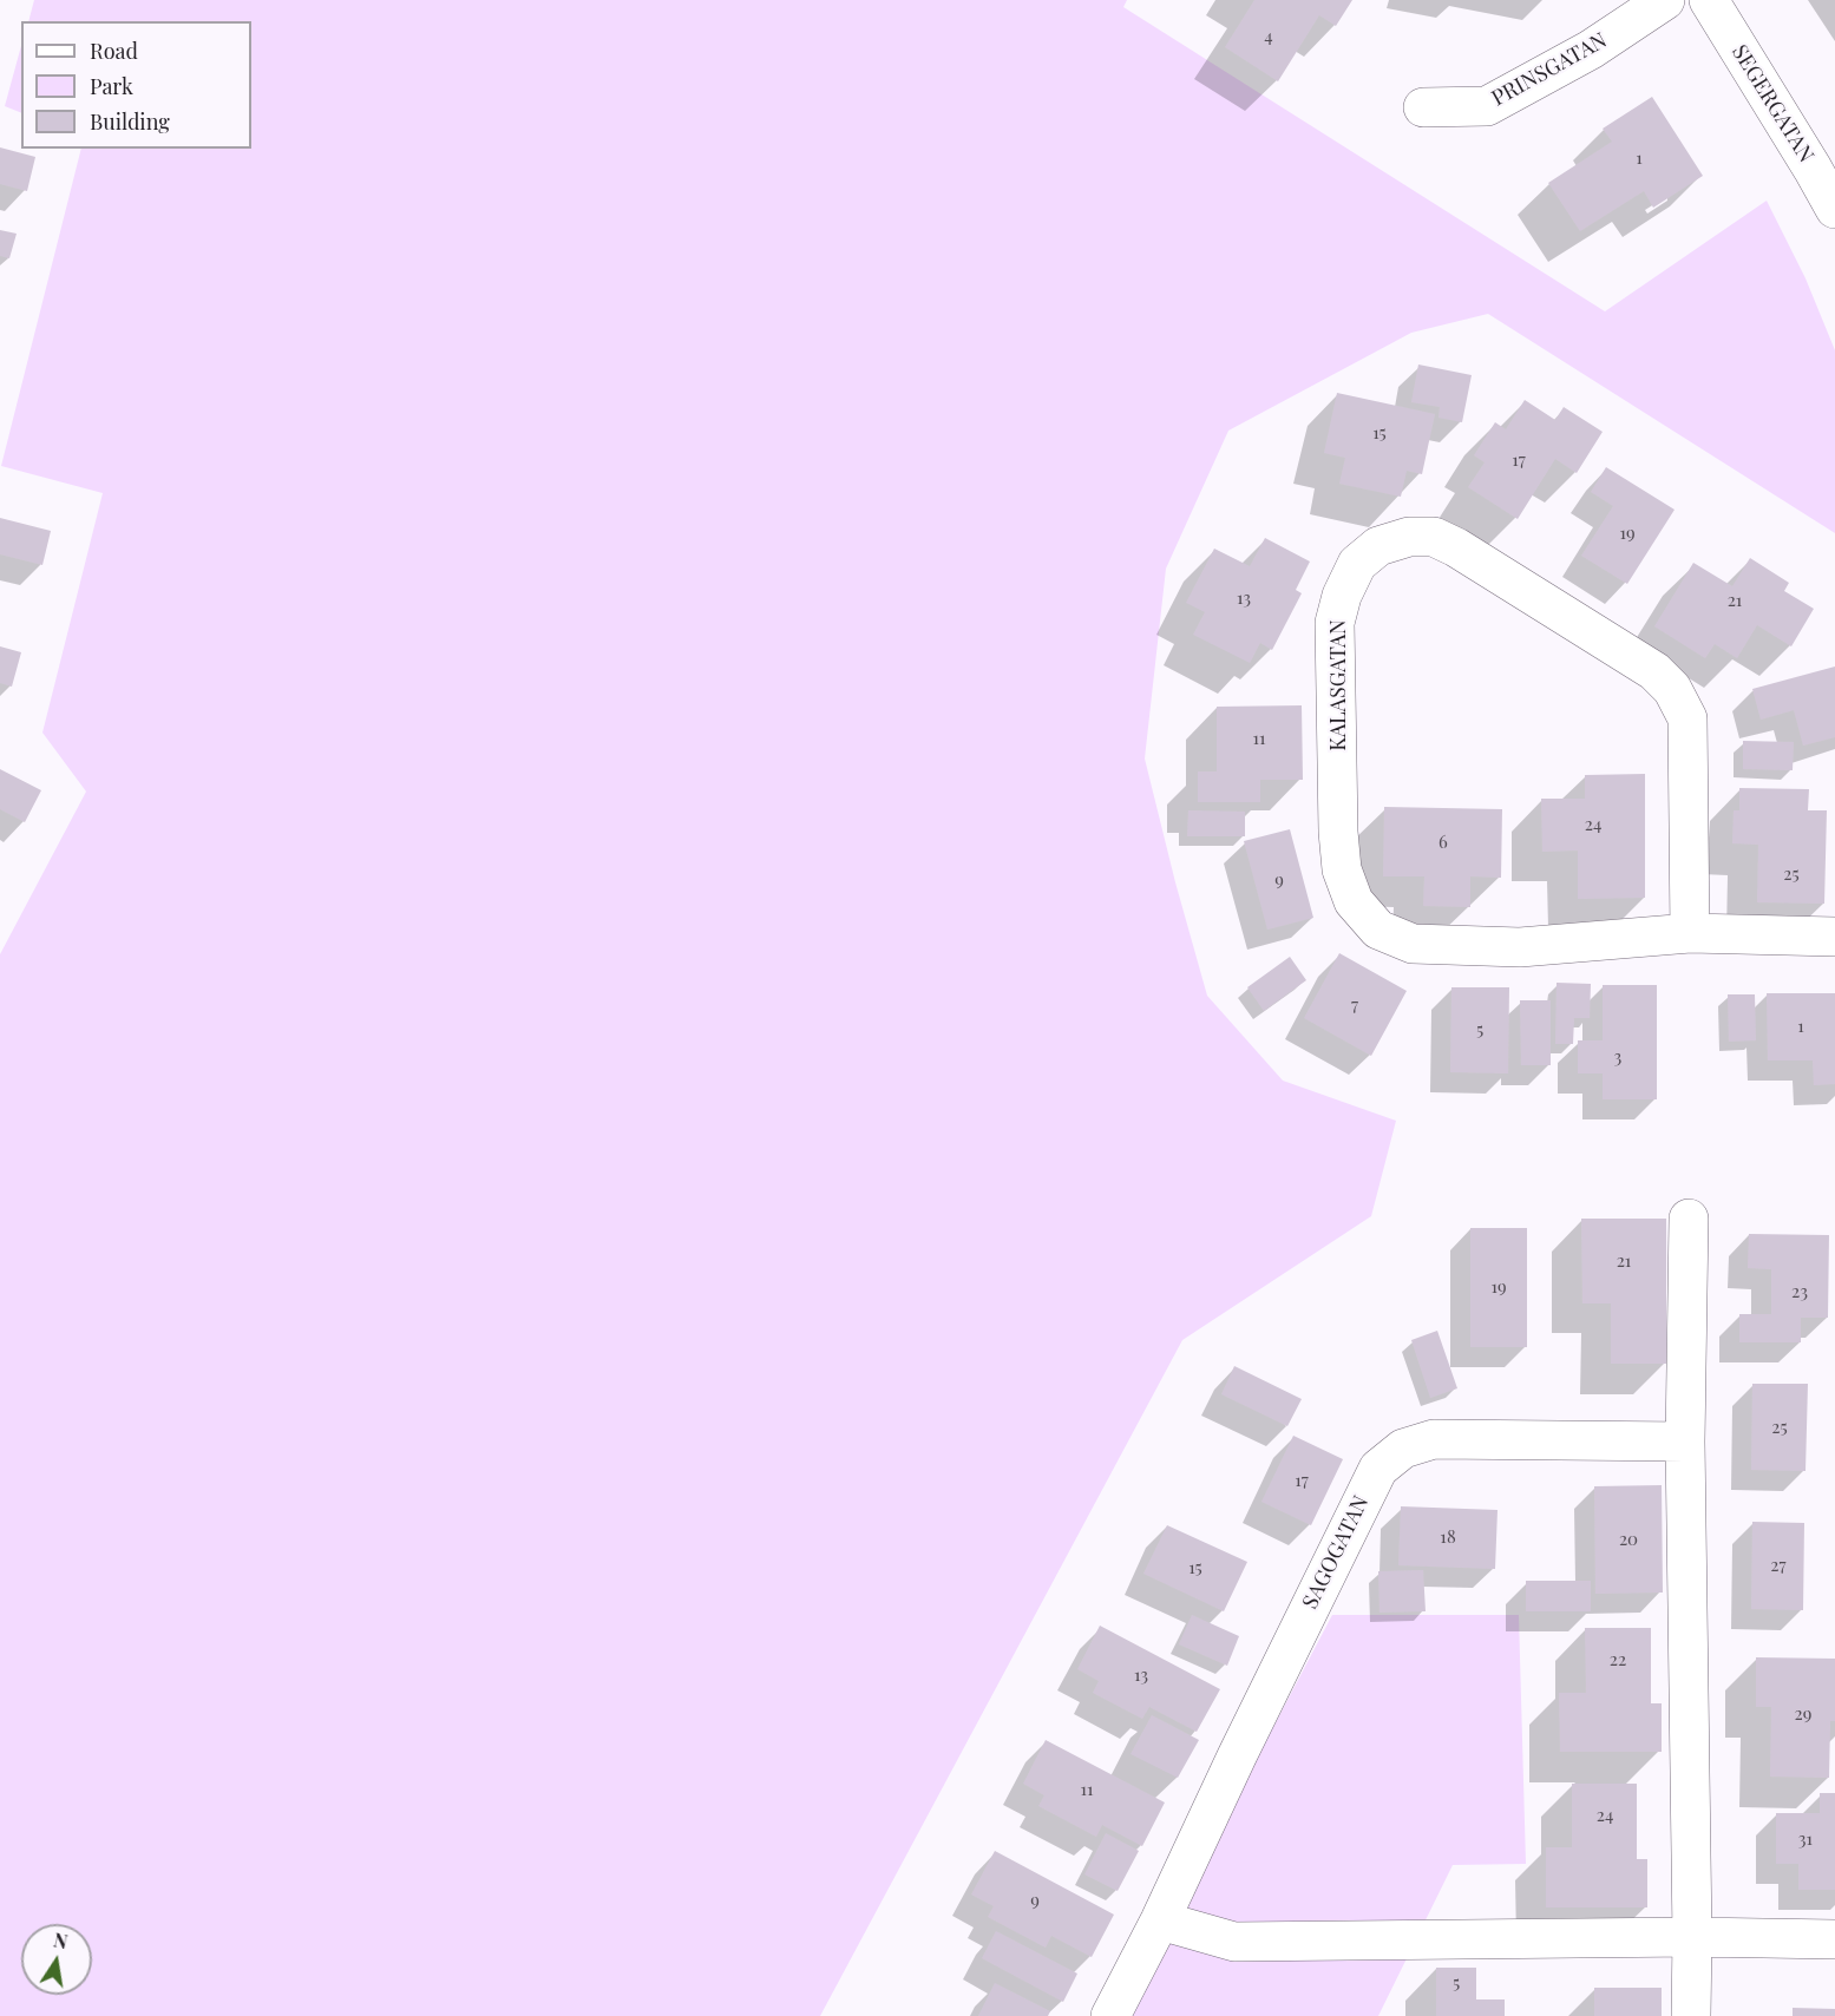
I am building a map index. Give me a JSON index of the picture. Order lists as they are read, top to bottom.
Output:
{
  "streets": {
    "street": [
      "PRINSGATAN",
      "SEGERGATAN",
      "KALASGATAN",
      "SAGOGATAN"
    ]
  },
  "house_numbers": [
    "4",
    "1",
    "15",
    "17",
    "19",
    "13",
    "21",
    "11",
    "24",
    "6",
    "25",
    "9",
    "7",
    "1",
    "5",
    "3",
    "21",
    "19",
    "23",
    "25",
    "17",
    "18",
    "20",
    "27",
    "15",
    "22",
    "13",
    "29",
    "11",
    "24",
    "31",
    "9",
    "5"
  ],
  "legend": ["Road", "Park", "Building"],
  "north": "top"
}
